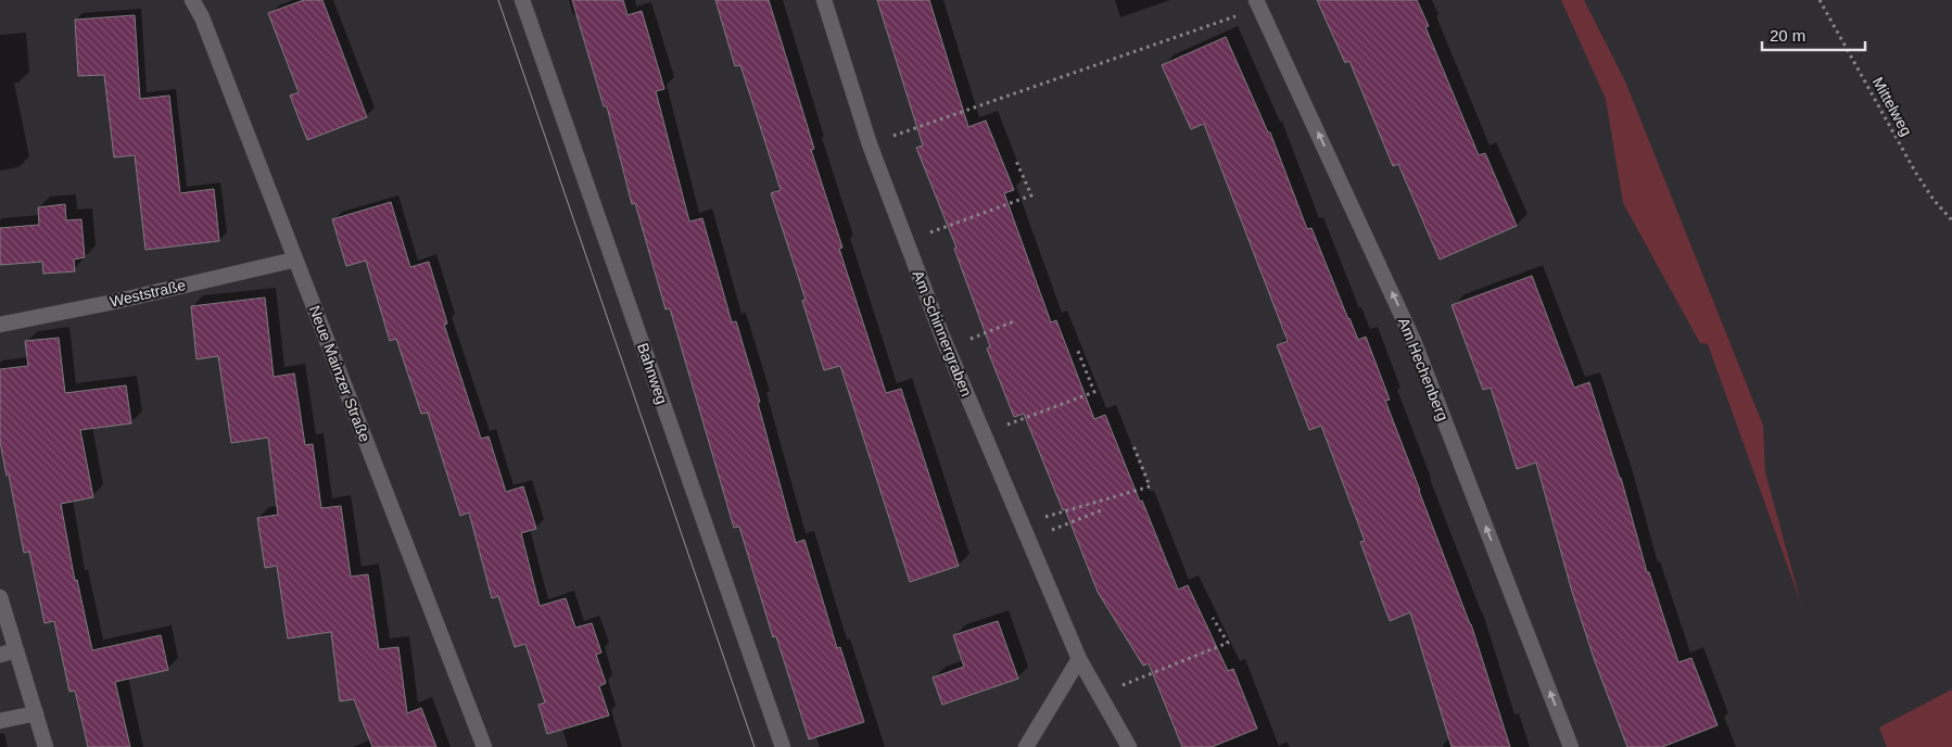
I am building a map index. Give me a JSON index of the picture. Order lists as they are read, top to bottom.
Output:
{
  "streets": {
    "street": [
      "Weststraße",
      "Am Schinnergraben",
      "Am Hechenberg",
      "Neue Mainzer Straße",
      "Bahnweg"
    ],
    "path": ["Mittelweg"]
  },
  "crossings": [
    ["Weststraße", "Neue Mainzer Straße"]
  ],
  "one_way": ["Am Hechenberg"],
  "scale_bar": "20 m"
}
